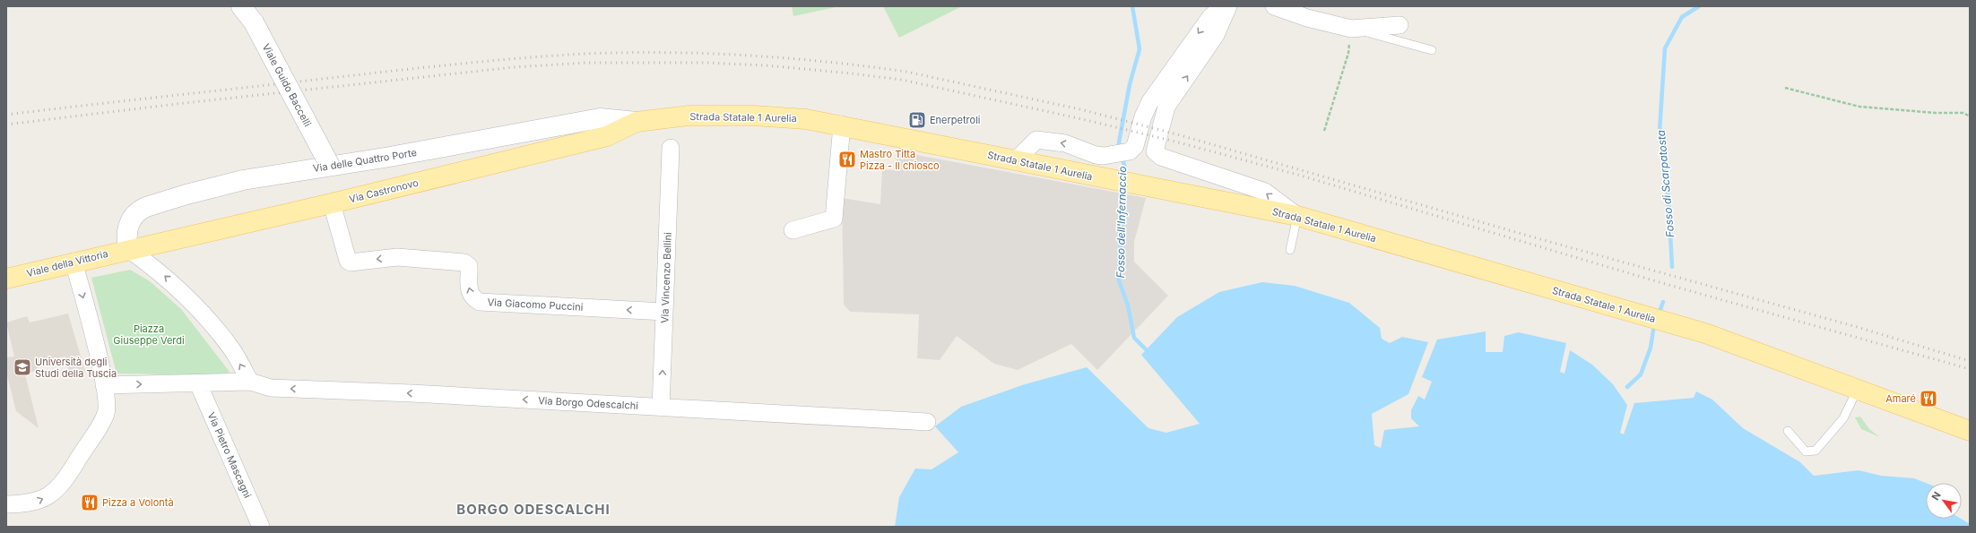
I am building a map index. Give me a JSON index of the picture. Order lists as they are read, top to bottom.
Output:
{
  "streets": {
    "main road": [
      "Viale Guido Baccelli",
      "Strada Statale 1 Aurelia",
      "Via delle Quattro Porte",
      "Via Castronovo",
      "Viale della Vittoria"
    ],
    "street": [
      "Via Vincenzo Bellini",
      "Via Giacomo Puccini",
      "Via Borgo Odescalchi",
      "Via Pietro Mascagni"
    ]
  },
  "crossings": [
    ["Viale Guido Baccelli", "Via delle Quattro Porte"],
    ["Strada Statale 1 Aurelia", "Via delle Quattro Porte"],
    ["Strada Statale 1 Aurelia", "Via Castronovo"],
    ["Via delle Quattro Porte", "Via Castronovo"],
    ["Via delle Quattro Porte", "Viale della Vittoria"],
    ["Via Castronovo", "Viale della Vittoria"],
    ["Via Castronovo", "Via Giacomo Puccini"],
    ["Via Vincenzo Bellini", "Via Giacomo Puccini"],
    ["Via Vincenzo Bellini", "Via Borgo Odescalchi"]
  ],
  "one_way": ["Via Vincenzo Bellini", "Via Giacomo Puccini", "Via Borgo Odescalchi"],
  "districts": ["BORGO ODESCALCHI"],
  "water": ["Fosso di Scarpatosta", "Fosso dell'Infernaccio"],
  "parks": ["Piazza Giuseppe Verdi"],
  "places": {
    "fuel station": ["Enerpetroli"],
    "restaurant": ["Mastro Titta Pizza - Il chiosco", "Amaré", "Pizza a Volontà"],
    "school or university": ["Università degli Studi della Tuscia"]
  },
  "north": "top left"
}
